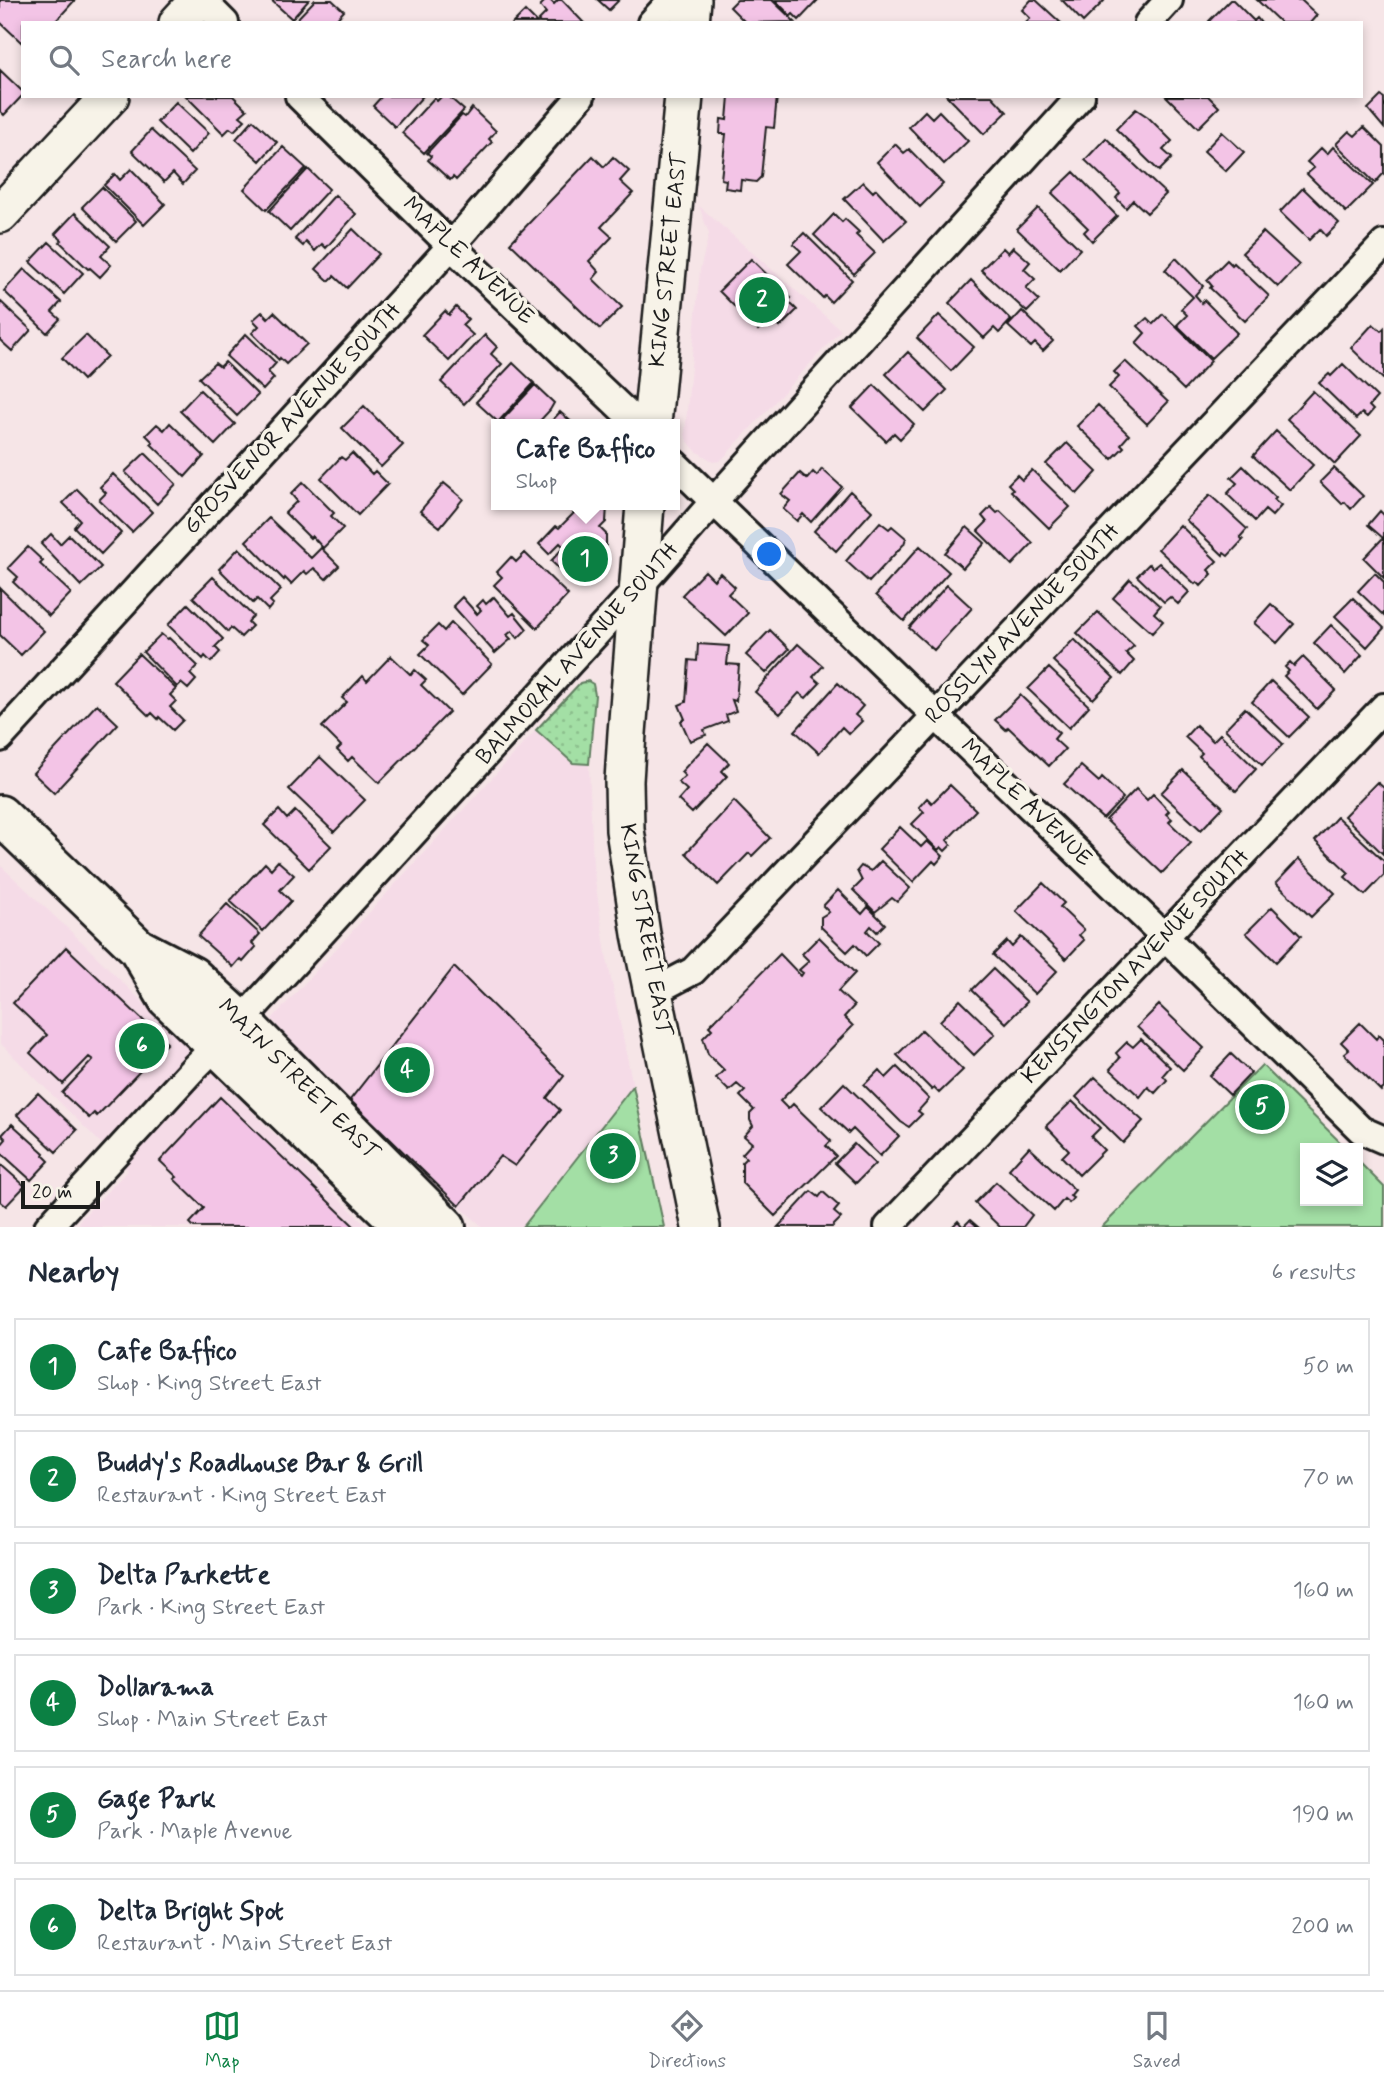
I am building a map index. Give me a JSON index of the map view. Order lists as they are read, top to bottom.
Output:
{
  "streets": {
    "main road": ["KING STREET EAST", "MAIN STREET EAST"],
    "street": [
      "MAPLE AVENUE",
      "GROSVENOR AVENUE SOUTH",
      "ROSSLYN AVENUE SOUTH",
      "BALMORAL AVENUE SOUTH",
      "KENSINGTON AVENUE SOUTH"
    ]
  },
  "crossings": [
    ["KING STREET EAST", "ROSSLYN AVENUE SOUTH"],
    ["KING STREET EAST", "BALMORAL AVENUE SOUTH"],
    ["MAPLE AVENUE", "GROSVENOR AVENUE SOUTH"],
    ["MAPLE AVENUE", "ROSSLYN AVENUE SOUTH"],
    ["MAPLE AVENUE", "BALMORAL AVENUE SOUTH"],
    ["MAPLE AVENUE", "KENSINGTON AVENUE SOUTH"],
    ["BALMORAL AVENUE SOUTH", "MAIN STREET EAST"]
  ],
  "scale_bar": "20 m",
  "page": {
    "search": "Search here",
    "pins": [
      "2",
      "1",
      "6",
      "4",
      "5",
      "3"
    ],
    "popup": ["Cafe Baffico", "Shop"],
    "scale": "20 m",
    "heading": ["Nearby", "6 results"],
    "list": [
      {
        "mark": "1",
        "name": "Cafe Baffico",
        "note": "Shop · King Street East",
        "value": "50 m"
      },
      {
        "mark": "2",
        "name": "Buddy's Roadhouse Bar & Grill",
        "note": "Restaurant · King Street East",
        "value": "70 m"
      },
      {
        "mark": "3",
        "name": "Delta Parkette",
        "note": "Park · King Street East",
        "value": "160 m"
      },
      {
        "mark": "4",
        "name": "Dollarama",
        "note": "Shop · Main Street East",
        "value": "160 m"
      },
      {
        "mark": "5",
        "name": "Gage Park",
        "note": "Park · Maple Avenue",
        "value": "190 m"
      },
      {
        "mark": "6",
        "name": "Delta Bright Spot",
        "note": "Restaurant · Main Street East",
        "value": "200 m"
      }
    ],
    "nav": ["Map", "Directions", "Saved"]
  }
}
